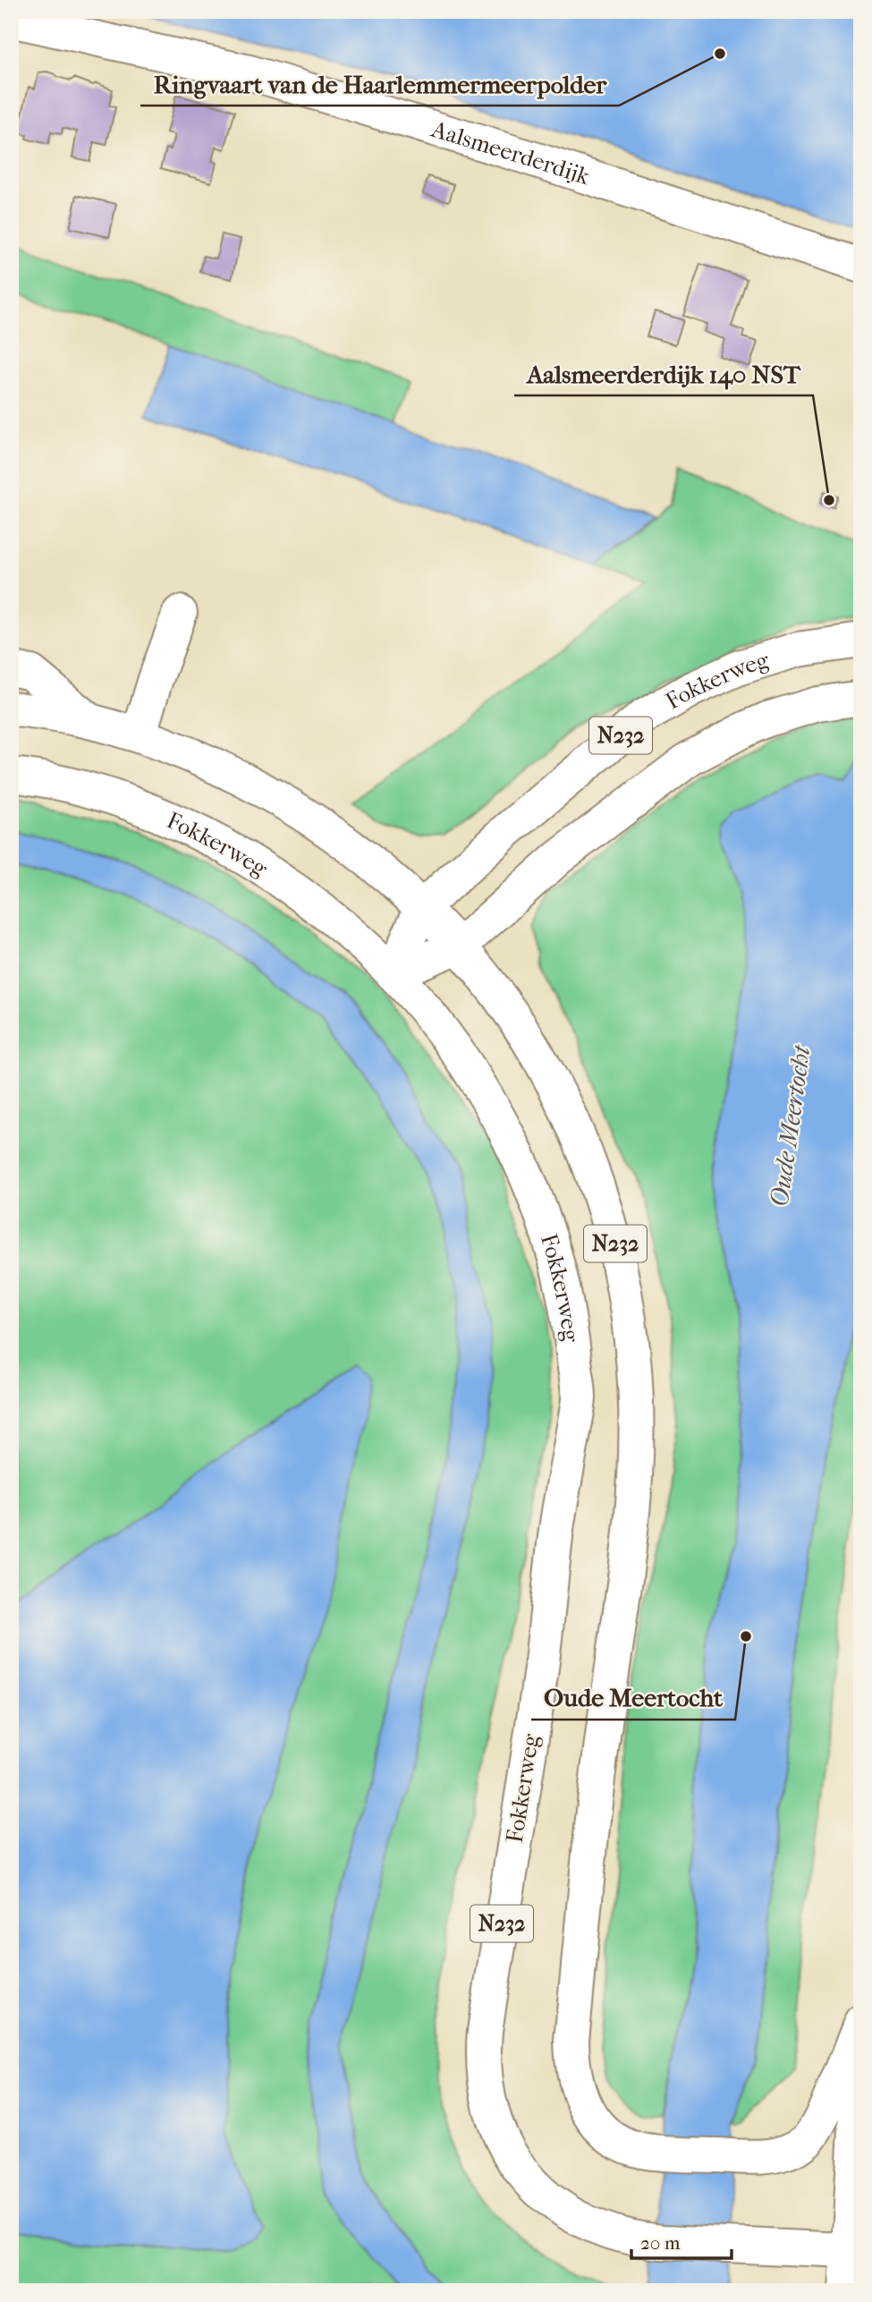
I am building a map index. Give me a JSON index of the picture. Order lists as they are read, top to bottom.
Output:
{
  "streets": {
    "main road": ["Aalsmeerderdijk", "Fokkerweg", "N232"]
  },
  "crossings": [
    ["Fokkerweg", "N232"]
  ],
  "water": ["Oude Meertocht"],
  "places": ["Ringvaart van de Haarlemmermeerpolder", "Aalsmeerderdijk 140 NST", "Oude Meertocht"],
  "scale_bar": "20 m"
}
